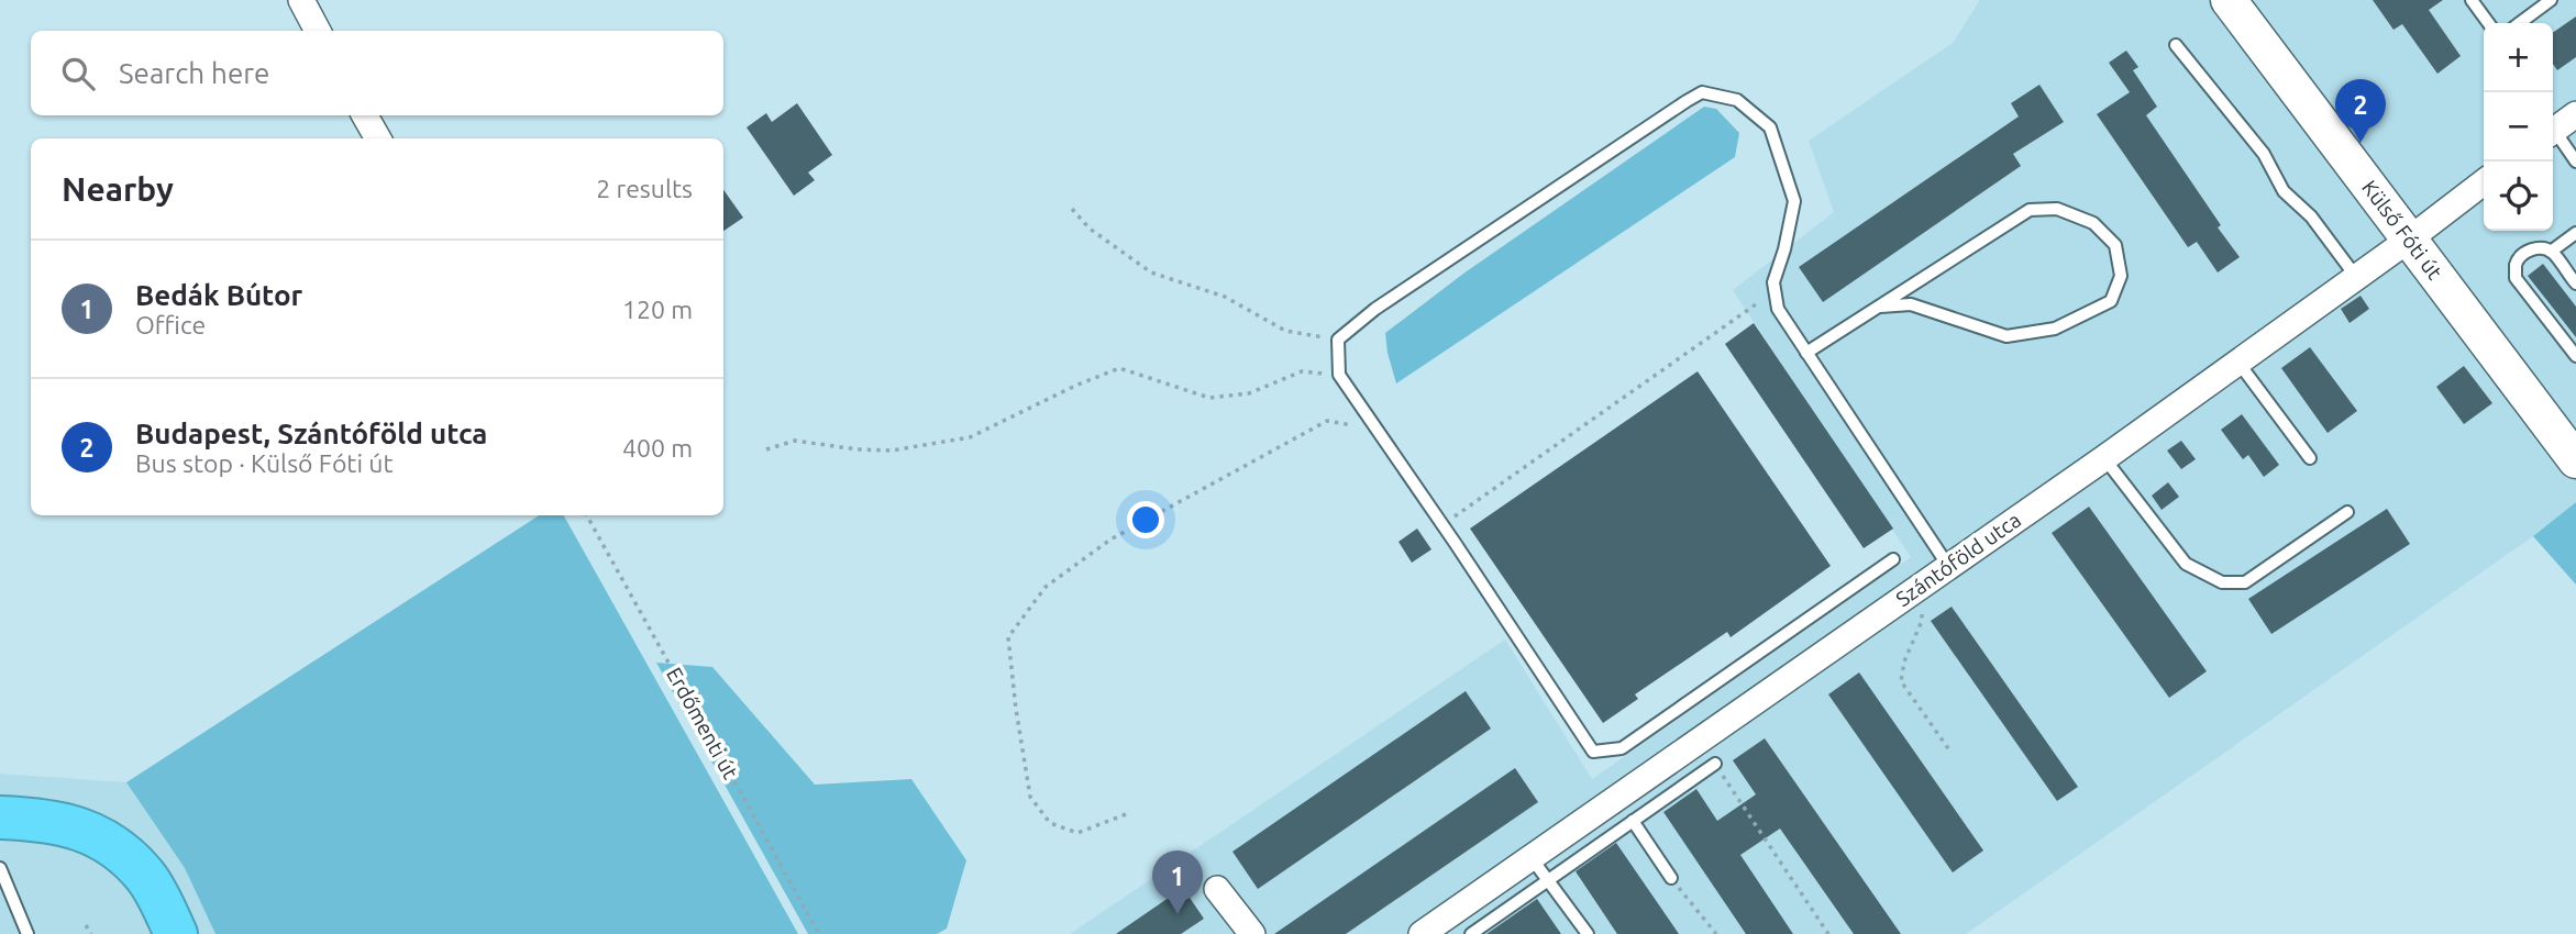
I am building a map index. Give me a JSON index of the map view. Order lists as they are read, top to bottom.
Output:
{
  "streets": {
    "main road": ["Külső Fóti út"],
    "street": ["Szántóföld utca"],
    "path": ["Erdőmenti út"]
  },
  "crossings": [
    ["Külső Fóti út", "Szántóföld utca"]
  ],
  "page": {
    "map_buttons": ["+", "−"],
    "search": "Search here",
    "pins": ["2", "1"],
    "heading": ["Nearby", "2 results"],
    "list": [
      {
        "mark": "1",
        "name": "Bedák Bútor",
        "note": "Office",
        "value": "120 m"
      },
      {
        "mark": "2",
        "name": "Budapest, Szántóföld utca",
        "note": "Bus stop · Külső Fóti út",
        "value": "400 m"
      }
    ]
  }
}
